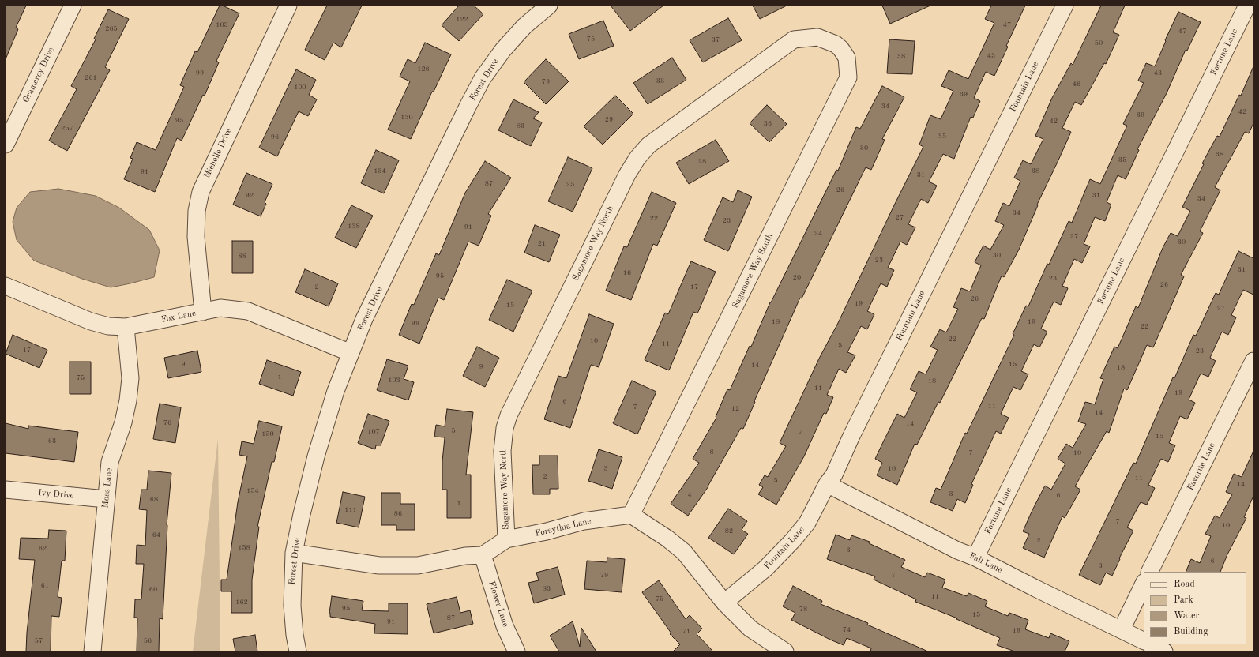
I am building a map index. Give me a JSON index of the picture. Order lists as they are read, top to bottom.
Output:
{
  "streets": {
    "street": [
      "Fortune Lane",
      "Gramercy Drive",
      "Forest Drive",
      "Fountain Lane",
      "Michelle Drive",
      "Sagamore Way North",
      "Sagamore Way South",
      "Fox Lane",
      "Favorite Lane",
      "Moss Lane",
      "Ivy Drive",
      "Forsythia Lane",
      "Fall Lane",
      "Flower Lane"
    ]
  },
  "crossings": [
    ["Fortune Lane", "Fall Lane"],
    ["Forest Drive", "Fox Lane"],
    ["Fountain Lane", "Fall Lane"],
    ["Michelle Drive", "Fox Lane"],
    ["Sagamore Way North", "Sagamore Way South"],
    ["Sagamore Way North", "Forsythia Lane"],
    ["Sagamore Way South", "Forsythia Lane"],
    ["Fox Lane", "Moss Lane"],
    ["Moss Lane", "Ivy Drive"],
    ["Forsythia Lane", "Flower Lane"]
  ],
  "house_numbers": [
    "122",
    "103",
    "47",
    "265",
    "47",
    "75",
    "37",
    "50",
    "43",
    "38",
    "126",
    "99",
    "43",
    "261",
    "33",
    "79",
    "46",
    "100",
    "39",
    "34",
    "42",
    "39",
    "130",
    "29",
    "95",
    "42",
    "36",
    "83",
    "257",
    "35",
    "96",
    "30",
    "38",
    "35",
    "28",
    "134",
    "38",
    "91",
    "31",
    "87",
    "25",
    "26",
    "92",
    "31",
    "34",
    "34",
    "27",
    "22",
    "23",
    "138",
    "91",
    "24",
    "27",
    "30",
    "21",
    "30",
    "88",
    "23",
    "31",
    "16",
    "95",
    "20",
    "23",
    "26",
    "2",
    "17",
    "26",
    "19",
    "15",
    "27",
    "18",
    "19",
    "99",
    "22",
    "22",
    "10",
    "11",
    "15",
    "17",
    "23",
    "9",
    "15",
    "14",
    "9",
    "18",
    "1",
    "75",
    "103",
    "18",
    "11",
    "19",
    "6",
    "11",
    "7",
    "12",
    "14",
    "76",
    "14",
    "5",
    "107",
    "7",
    "150",
    "15",
    "63",
    "8",
    "7",
    "10",
    "3",
    "10",
    "2",
    "11",
    "5",
    "14",
    "154",
    "3",
    "4",
    "6",
    "68",
    "1",
    "111",
    "86",
    "7",
    "10",
    "82",
    "64",
    "2",
    "158",
    "62",
    "3",
    "6",
    "3",
    "79",
    "7",
    "61",
    "83",
    "60",
    "11",
    "75",
    "162",
    "95",
    "78",
    "15",
    "87",
    "91",
    "74",
    "19",
    "71",
    "57",
    "56"
  ],
  "legend": [
    "Road",
    "Park",
    "Water",
    "Building"
  ]
}
